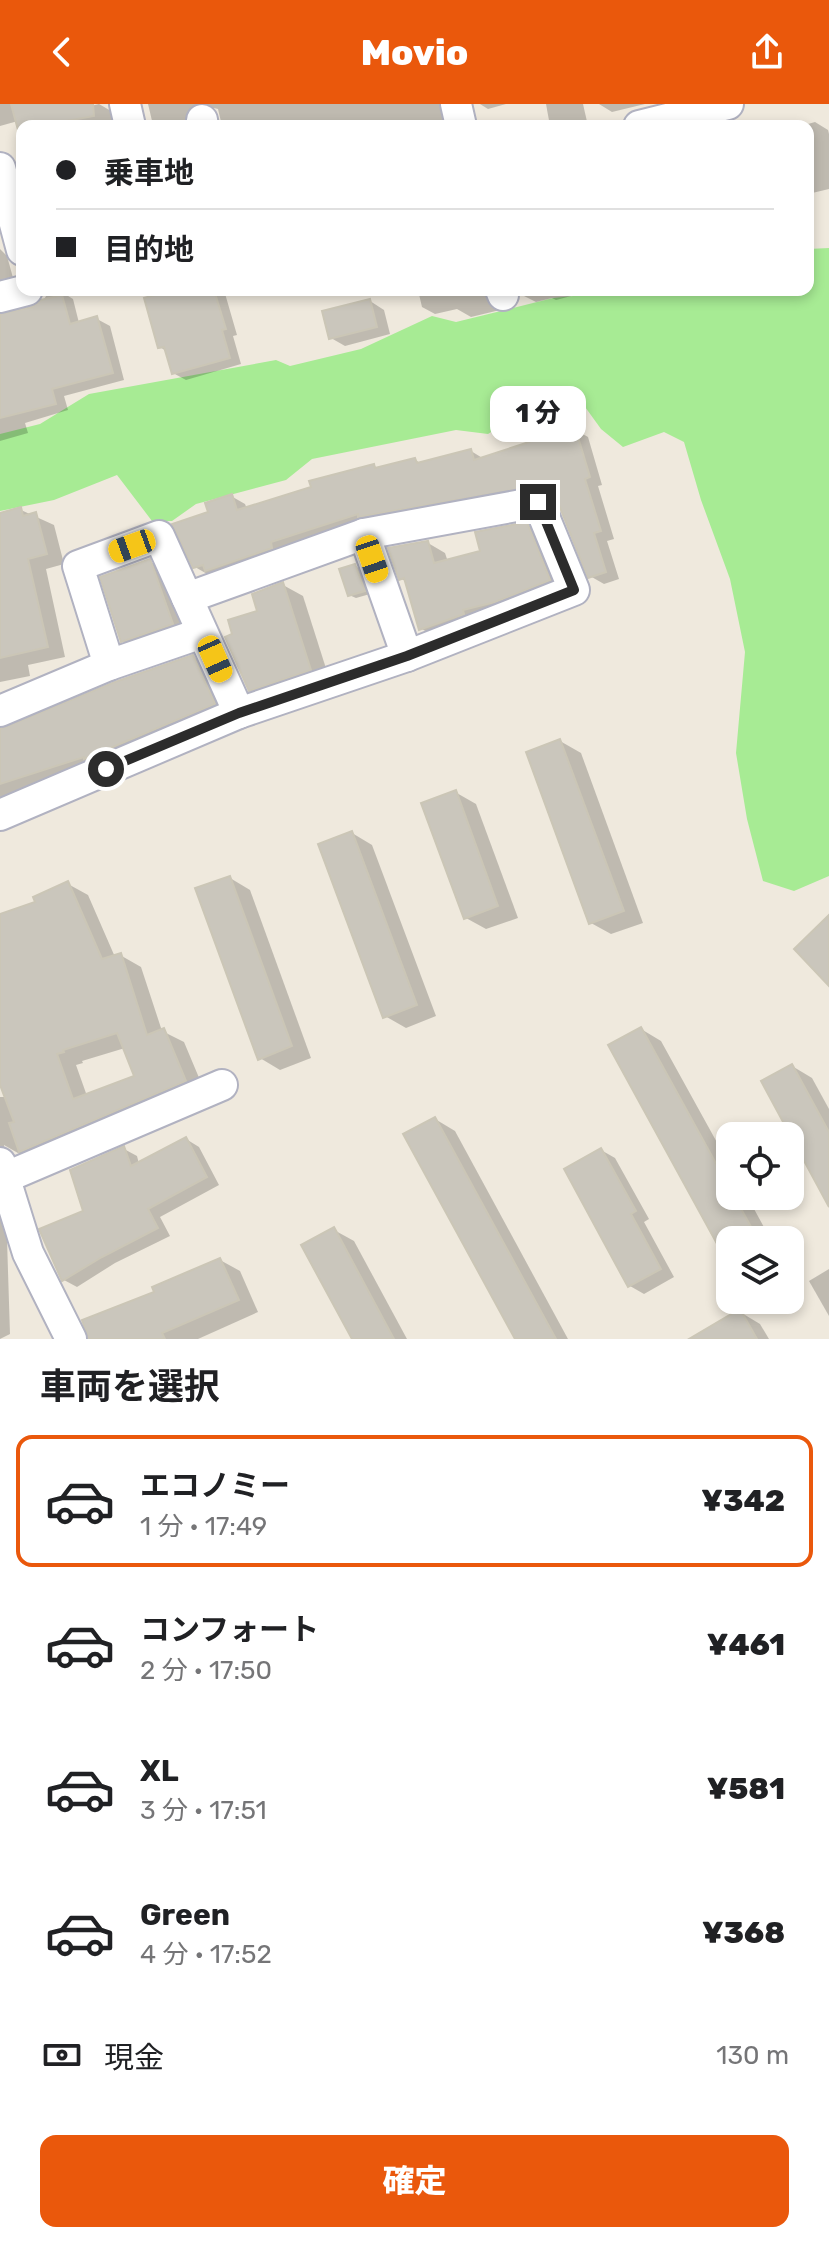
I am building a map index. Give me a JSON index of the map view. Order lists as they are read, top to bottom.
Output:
{
  "page": {
    "header": "Movio",
    "banner": ["乗車地", "目的地"],
    "bubble": "1 分",
    "heading": "車両を選択",
    "list": [
      {
        "name": "エコノミー",
        "note": "1 分 · 17:49",
        "value": "¥342"
      },
      {
        "name": "コンフォート",
        "note": "2 分 · 17:50",
        "value": "¥461"
      },
      {
        "name": "XL",
        "note": "3 分 · 17:51",
        "value": "¥581"
      },
      {
        "name": "Green",
        "note": "4 分 · 17:52",
        "value": "¥368"
      }
    ],
    "pay": ["現金", "130 m"],
    "buttons": "確定"
  }
}
